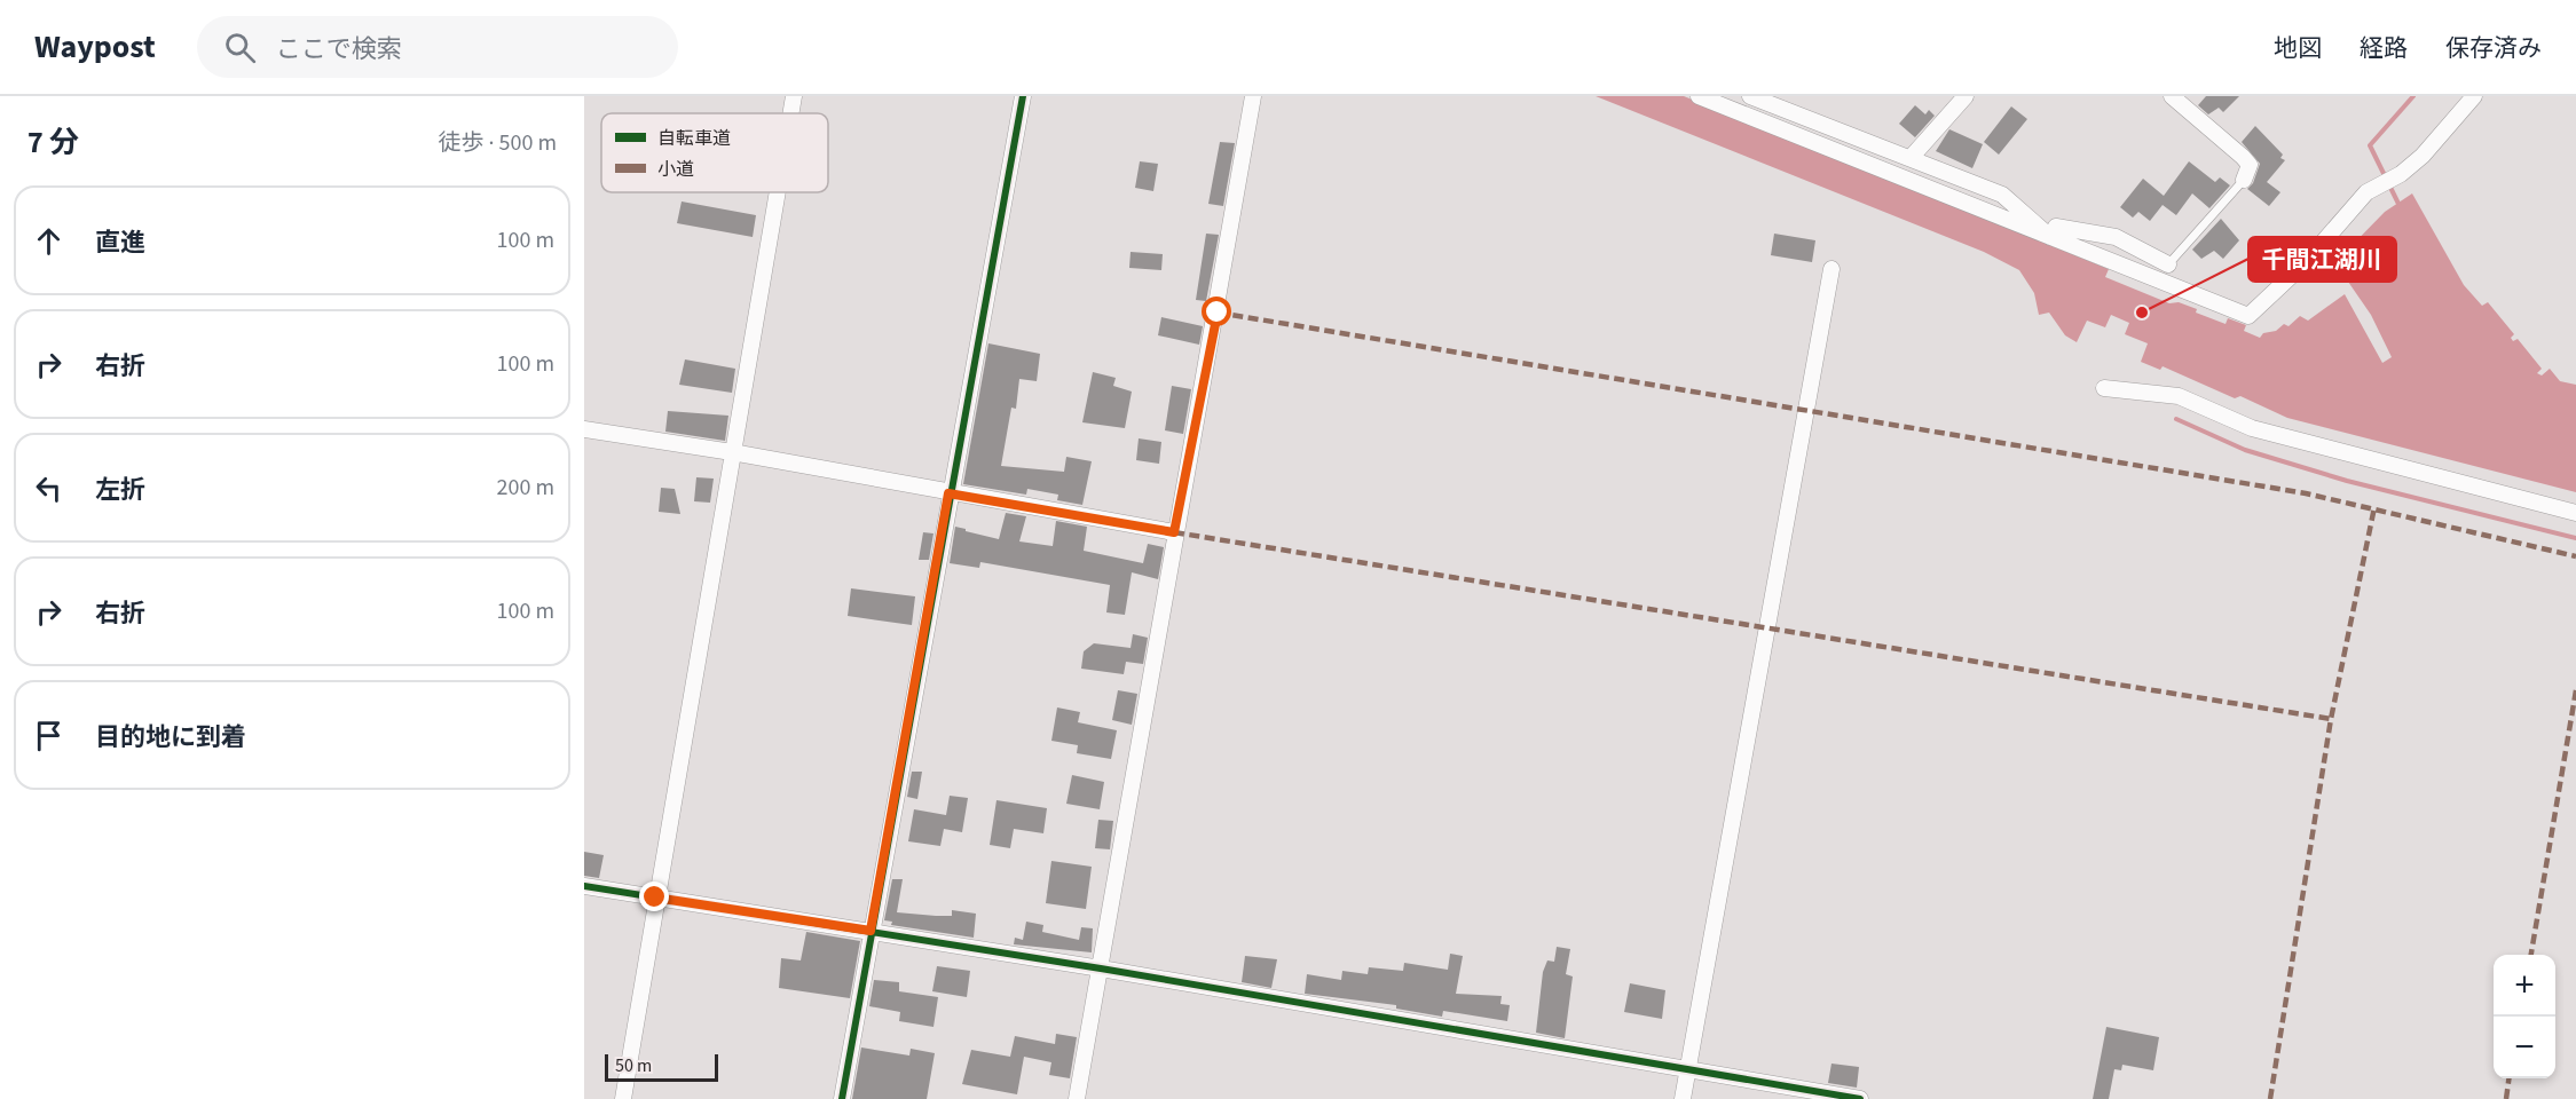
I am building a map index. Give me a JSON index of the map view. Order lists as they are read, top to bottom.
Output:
{
  "places": ["千間江湖川"],
  "legend": ["自転車道", "小道"],
  "scale_bar": "50 m",
  "page": {
    "header": "Waypost",
    "search": "ここで検索",
    "nav": ["地図", "経路", "保存済み"],
    "heading": ["7 分", "徒歩 · 500 m"],
    "list": [
      ["直進", "100 m"],
      ["右折", "100 m"],
      ["左折", "200 m"],
      ["右折", "100 m"],
      "目的地に到着"
    ],
    "map_buttons": ["+", "−"],
    "scale": "50 m"
  }
}
